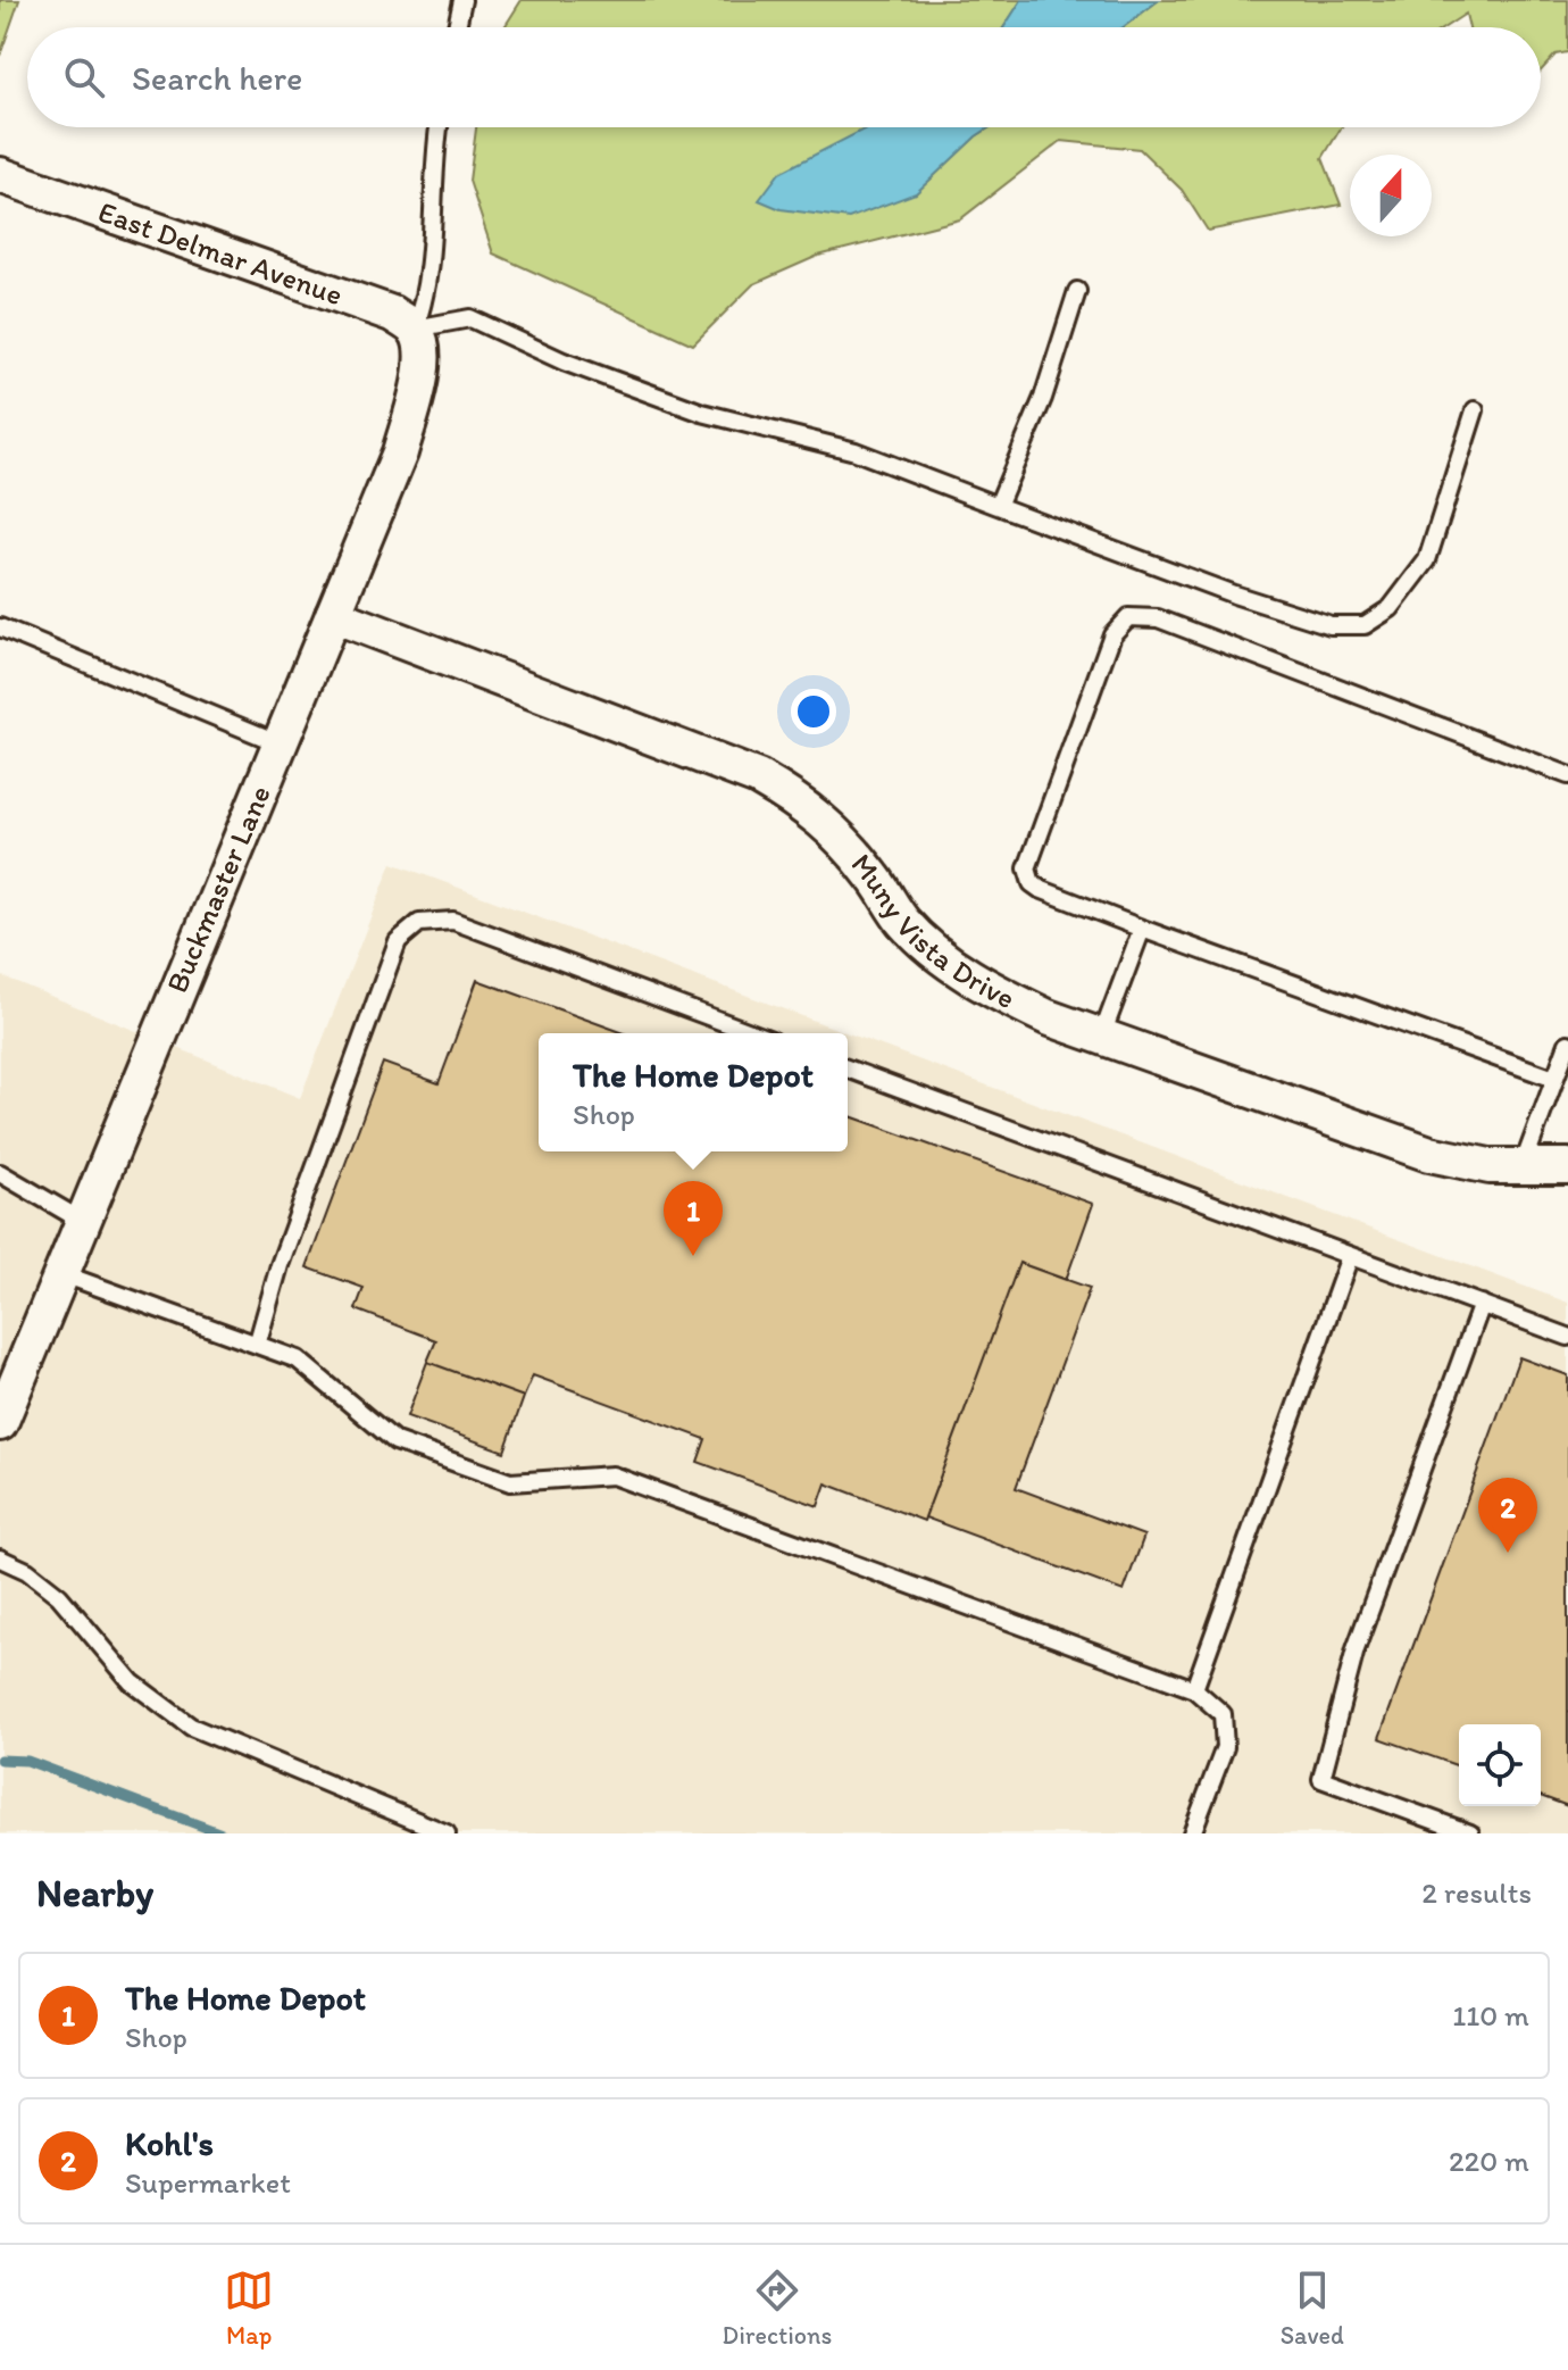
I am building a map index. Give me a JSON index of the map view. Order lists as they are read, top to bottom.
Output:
{
  "streets": {
    "street": ["East Delmar Avenue", "Buckmaster Lane", "Muny Vista Drive"]
  },
  "crossings": [
    ["East Delmar Avenue", "Buckmaster Lane"],
    ["Buckmaster Lane", "Muny Vista Drive"]
  ],
  "north": "top",
  "page": {
    "search": "Search here",
    "popup": ["The Home Depot", "Shop"],
    "pins": ["1", "2"],
    "heading": ["Nearby", "2 results"],
    "list": [
      {
        "mark": "1",
        "name": "The Home Depot",
        "note": "Shop",
        "value": "110 m"
      },
      {
        "mark": "2",
        "name": "Kohl's",
        "note": "Supermarket",
        "value": "220 m"
      }
    ],
    "nav": ["Map", "Directions", "Saved"]
  }
}
